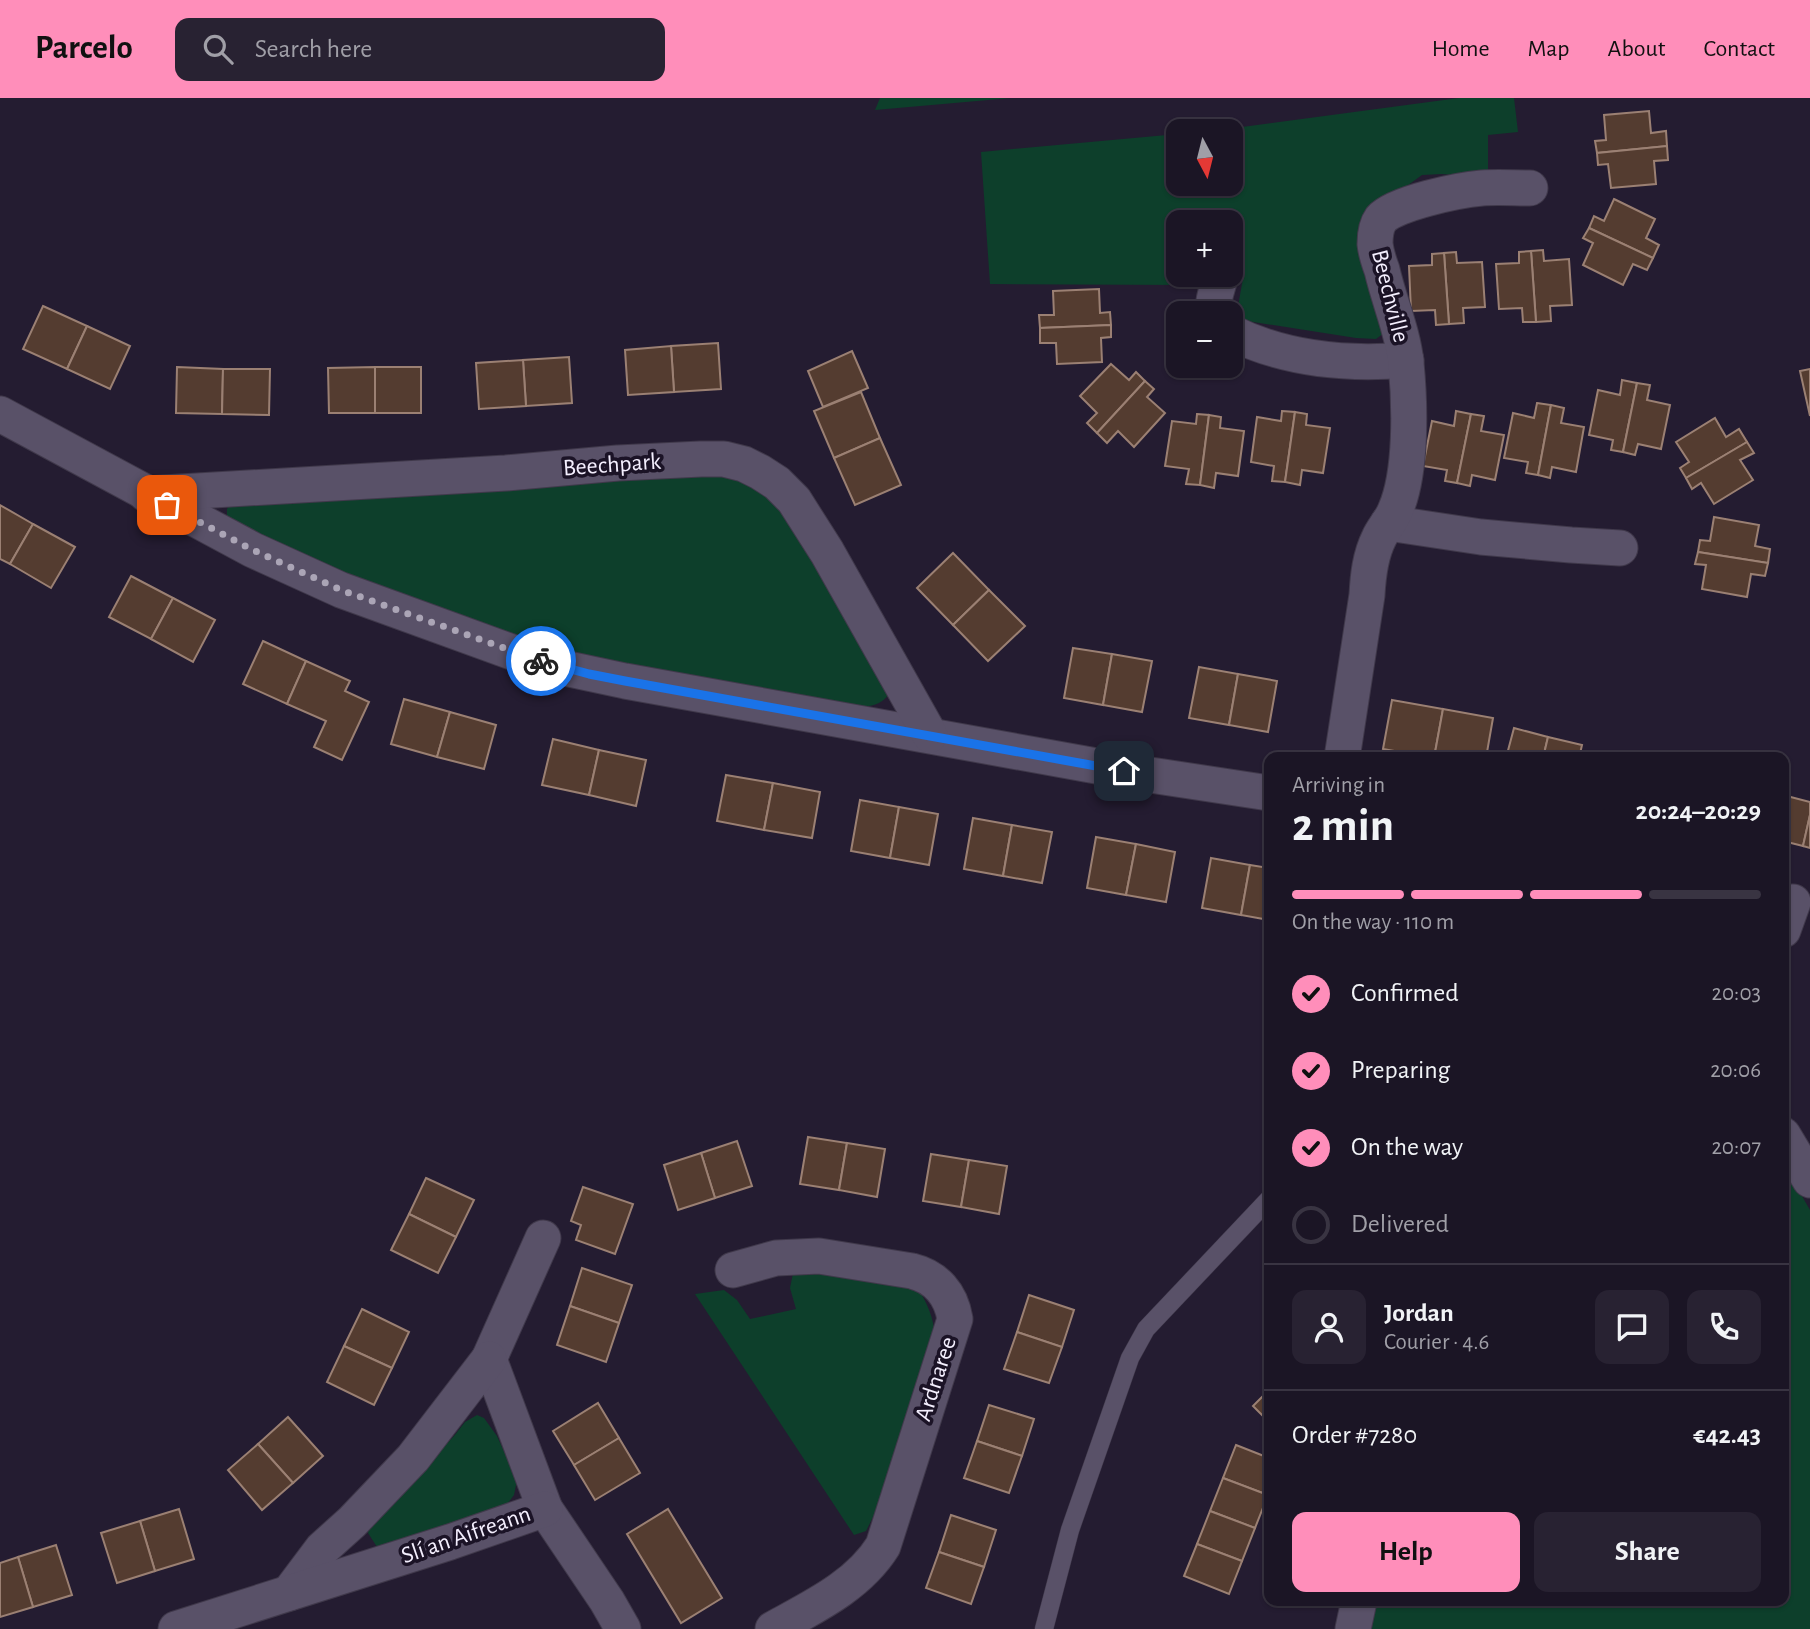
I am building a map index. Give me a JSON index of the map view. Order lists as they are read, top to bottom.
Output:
{
  "streets": {
    "street": [
      "Beechville",
      "Beechpark",
      "Ardnaree",
      "Slí an Aifreann"
    ]
  },
  "north": "bottom",
  "page": {
    "header": "Parcelo",
    "search": "Search here",
    "nav": [
      "Home",
      "Map",
      "About",
      "Contact"
    ],
    "map_buttons": ["+", "−"],
    "heading": ["2 min", "Arriving in", "20:24–20:29"],
    "panel": [
      "Jordan",
      "Courier · 4.6",
      "Order #7280",
      "€42.43"
    ],
    "bar": "On the way · 110 m",
    "list": [
      ["Confirmed", "20:03"],
      ["Preparing", "20:06"],
      ["On the way", "20:07"],
      "Delivered"
    ],
    "buttons": ["Help", "Share"]
  }
}
